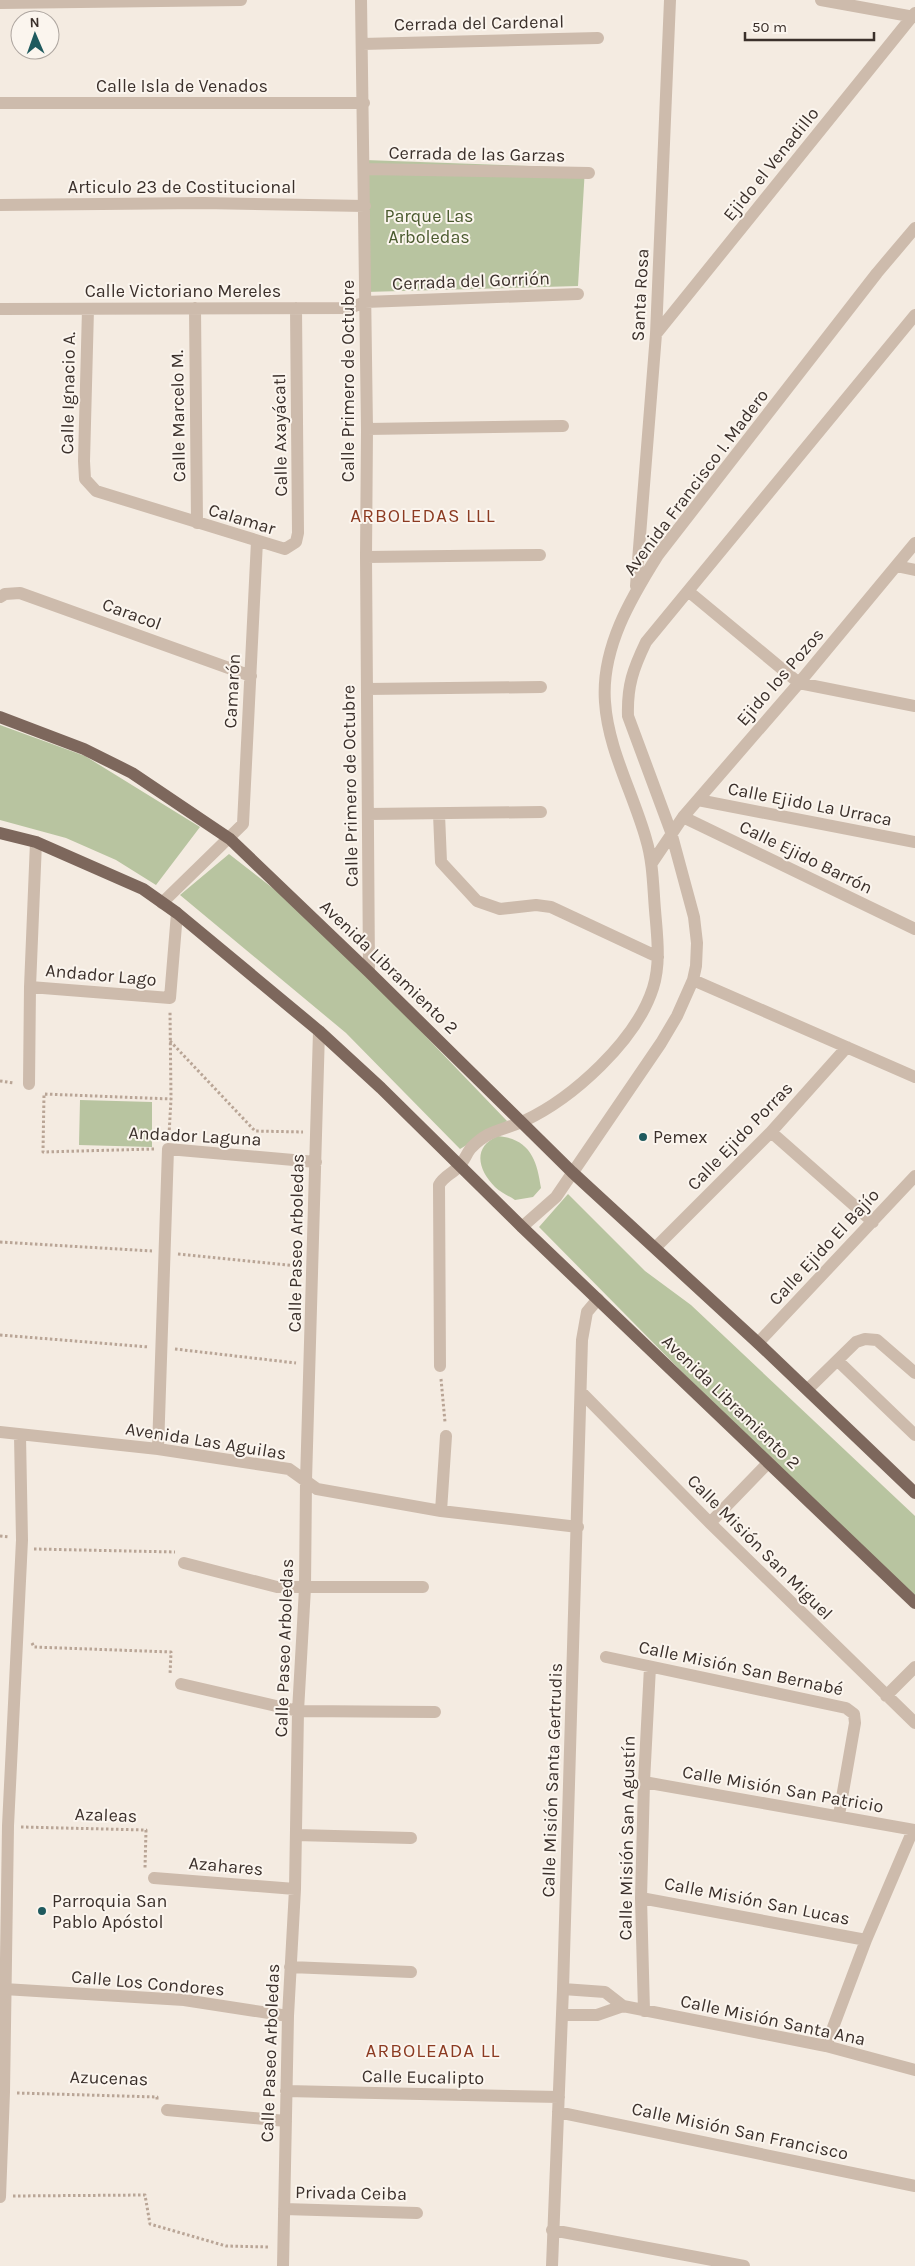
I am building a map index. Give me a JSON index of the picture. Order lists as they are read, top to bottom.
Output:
{
  "streets": {
    "main road": ["Avenida Libramiento 2"],
    "street": [
      "Cerrada del Cardenal",
      "Calle Isla de Venados",
      "Cerrada de las Garzas",
      "Ejido el Venadillo",
      "Articulo 23 de Costitucional",
      "Cerrada del Gorrión",
      "Calle Victoriano Mereles",
      "Santa Rosa",
      "Calle Primero de Octubre",
      "Calle Ignacio A.",
      "Calle Marcelo M.",
      "Calle Axayácatl",
      "Avenida Francisco I. Madero",
      "Calamar",
      "Caracol",
      "Ejido los Pozos",
      "Camarón",
      "Calle Ejido La Urraca",
      "Calle Ejido Barrón",
      "Andador Lago",
      "Andador Laguna",
      "Calle Ejido Porras",
      "Calle Paseo Arboledas",
      "Calle Ejido El Bajío",
      "Avenida Las Aguilas",
      "Calle Misión San Miguel",
      "Calle Misión San Bernabé",
      "Calle Misión Santa Gertrudis",
      "Calle Misión San Patricio",
      "Calle Misión San Agustín",
      "Azahares",
      "Calle Misión San Lucas",
      "Calle Los Condores",
      "Calle Misión Santa Ana",
      "Calle Eucalipto",
      "Calle Misión San Francisco",
      "Privada Ceiba"
    ],
    "path": ["Azaleas", "Azucenas"]
  },
  "crossings": [
    ["Cerrada del Cardenal", "Calle Primero de Octubre"],
    ["Calle Isla de Venados", "Calle Primero de Octubre"],
    ["Cerrada de las Garzas", "Calle Primero de Octubre"],
    ["Ejido el Venadillo", "Santa Rosa"],
    ["Articulo 23 de Costitucional", "Calle Primero de Octubre"],
    ["Cerrada del Gorrión", "Calle Victoriano Mereles"],
    ["Cerrada del Gorrión", "Calle Primero de Octubre"],
    ["Calle Victoriano Mereles", "Calle Primero de Octubre"],
    ["Calle Victoriano Mereles", "Calle Ignacio A."],
    ["Calle Victoriano Mereles", "Calle Marcelo M."],
    ["Calle Victoriano Mereles", "Calle Axayácatl"],
    ["Santa Rosa", "Avenida Francisco I. Madero"],
    ["Calle Primero de Octubre", "Avenida Libramiento 2"],
    ["Calle Ignacio A.", "Calamar"],
    ["Calle Marcelo M.", "Calamar"],
    ["Calle Axayácatl", "Calamar"],
    ["Avenida Francisco I. Madero", "Ejido los Pozos"],
    ["Avenida Francisco I. Madero", "Avenida Libramiento 2"],
    ["Calamar", "Camarón"],
    ["Caracol", "Camarón"],
    ["Ejido los Pozos", "Calle Ejido La Urraca"],
    ["Ejido los Pozos", "Calle Ejido Barrón"],
    ["Camarón", "Avenida Libramiento 2"],
    ["Avenida Libramiento 2", "Calle Ejido Porras"],
    ["Avenida Libramiento 2", "Calle Paseo Arboledas"],
    ["Avenida Libramiento 2", "Calle Ejido El Bajío"],
    ["Avenida Libramiento 2", "Calle Misión Santa Gertrudis"],
    ["Andador Laguna", "Calle Paseo Arboledas"],
    ["Calle Paseo Arboledas", "Avenida Las Aguilas"],
    ["Calle Paseo Arboledas", "Azahares"],
    ["Calle Paseo Arboledas", "Calle Los Condores"],
    ["Calle Paseo Arboledas", "Calle Eucalipto"],
    ["Calle Paseo Arboledas", "Privada Ceiba"],
    ["Avenida Las Aguilas", "Calle Misión Santa Gertrudis"],
    ["Calle Misión San Miguel", "Calle Misión Santa Gertrudis"],
    ["Calle Misión San Bernabé", "Calle Misión San Patricio"],
    ["Calle Misión San Bernabé", "Calle Misión San Agustín"],
    ["Calle Misión Santa Gertrudis", "Calle Misión Santa Ana"],
    ["Calle Misión Santa Gertrudis", "Calle Eucalipto"],
    ["Calle Misión Santa Gertrudis", "Calle Misión San Francisco"],
    ["Calle Misión San Patricio", "Calle Misión San Agustín"],
    ["Azaleas", "Azahares"],
    ["Calle Misión San Agustín", "Calle Misión San Lucas"],
    ["Calle Misión San Agustín", "Calle Misión Santa Ana"]
  ],
  "districts": ["ARBOLEDAS LLL", "ARBOLEADA LL"],
  "parks": ["Parque Las Arboledas"],
  "places": ["Pemex", "Parroquia San Pablo Apóstol"],
  "scale_bar": "50 m",
  "north": "top"
}
